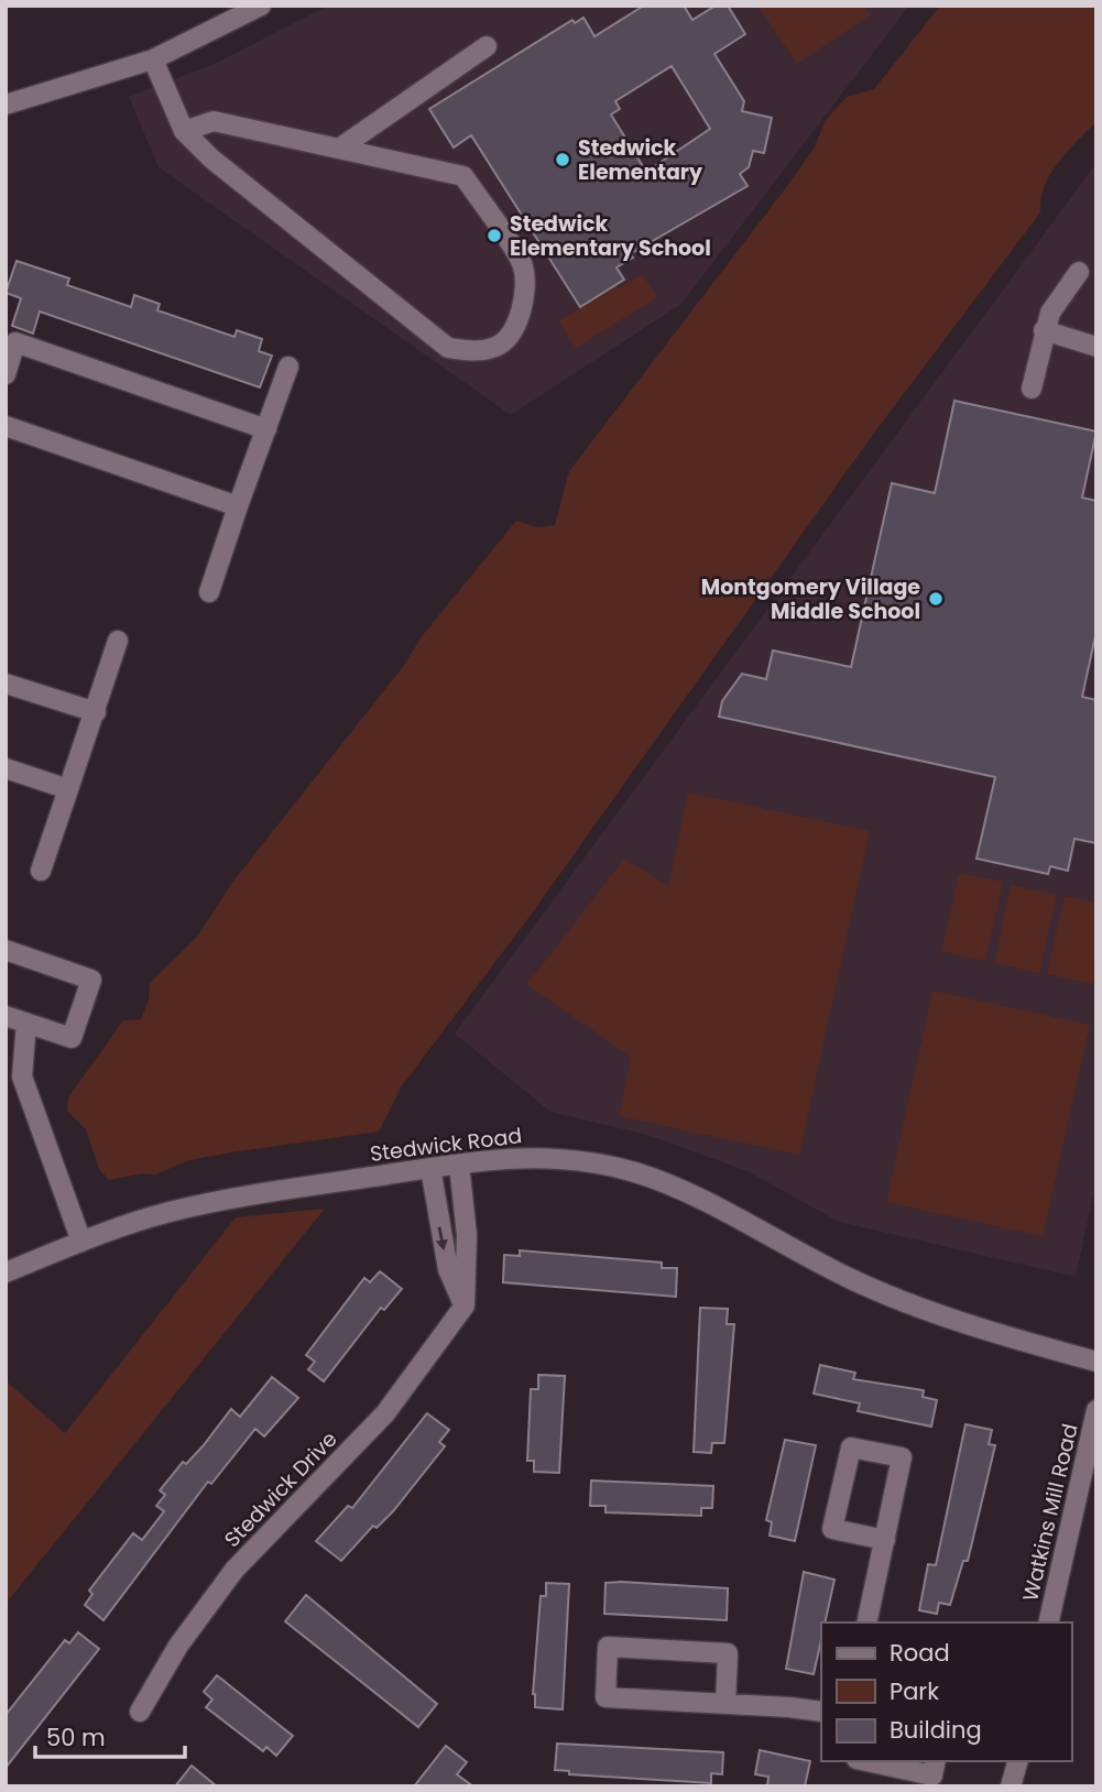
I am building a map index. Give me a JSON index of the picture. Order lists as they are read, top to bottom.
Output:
{
  "streets": {
    "street": ["Stedwick Road", "Stedwick Drive", "Watkins Mill Road"]
  },
  "places": ["Stedwick Elementary", "Stedwick Elementary School", "Montgomery Village Middle School"],
  "legend": ["Road", "Park", "Building"],
  "scale_bar": "50 m"
}
